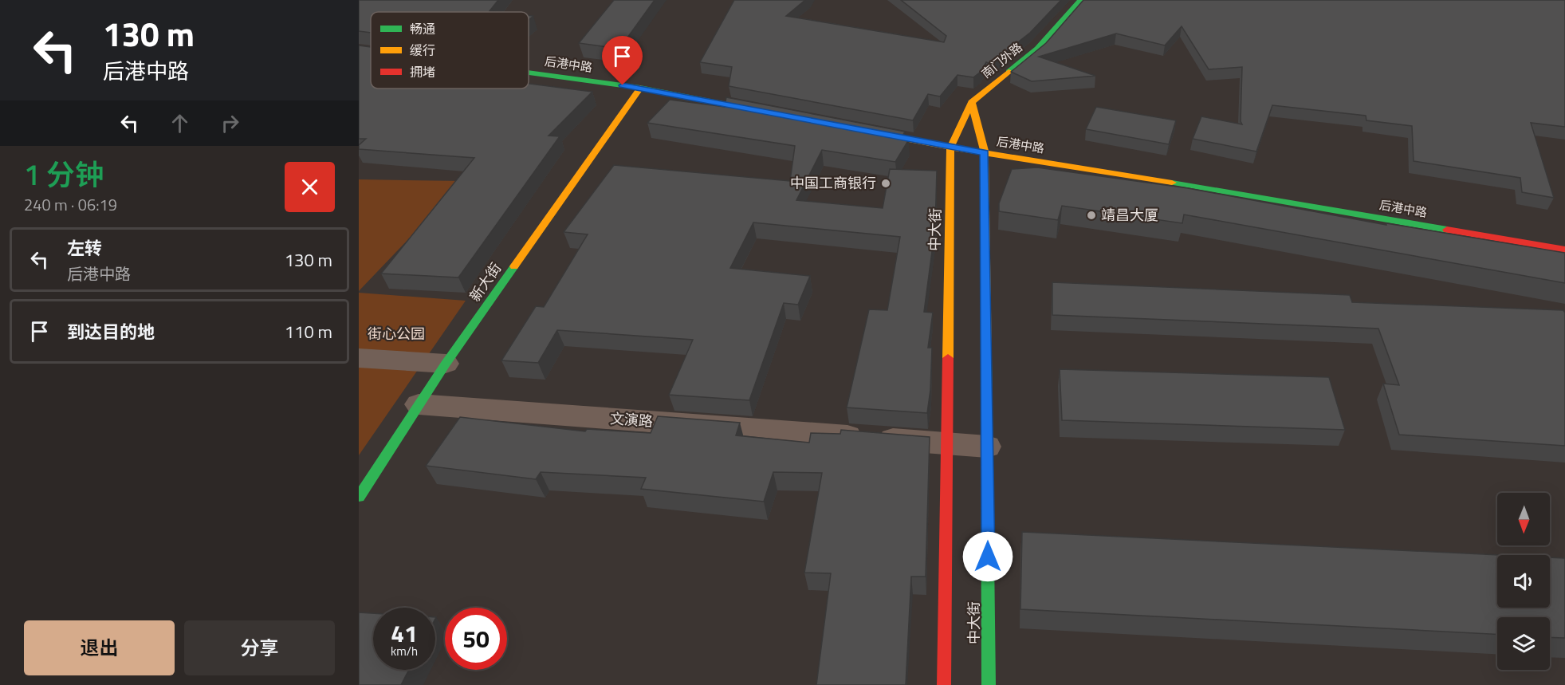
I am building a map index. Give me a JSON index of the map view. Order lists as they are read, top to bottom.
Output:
{
  "streets": {
    "main road": [
      "南门外路",
      "后港中路",
      "中大街",
      "新大街"
    ],
    "street": ["文演路"]
  },
  "crossings": [
    ["南门外路", "后港中路"],
    ["南门外路", "中大街"],
    ["后港中路", "中大街"],
    ["后港中路", "新大街"],
    ["中大街", "文演路"],
    ["新大街", "文演路"]
  ],
  "parks": ["街心公园"],
  "places": ["中国工商银行", "靖昌大厦"],
  "legend": ["畅通", "缓行", "拥堵"],
  "north": "bottom",
  "page": {
    "turn": ["130 m", "后港中路"],
    "heading": ["1 分钟", "240 m · 06:19"],
    "list": [
      {
        "name": "左转",
        "note": "后港中路",
        "value": "130 m"
      },
      {
        "name": "到达目的地",
        "value": "110 m"
      }
    ],
    "speed": "41 km/h",
    "limit": "50",
    "buttons": ["退出", "分享"]
  }
}
